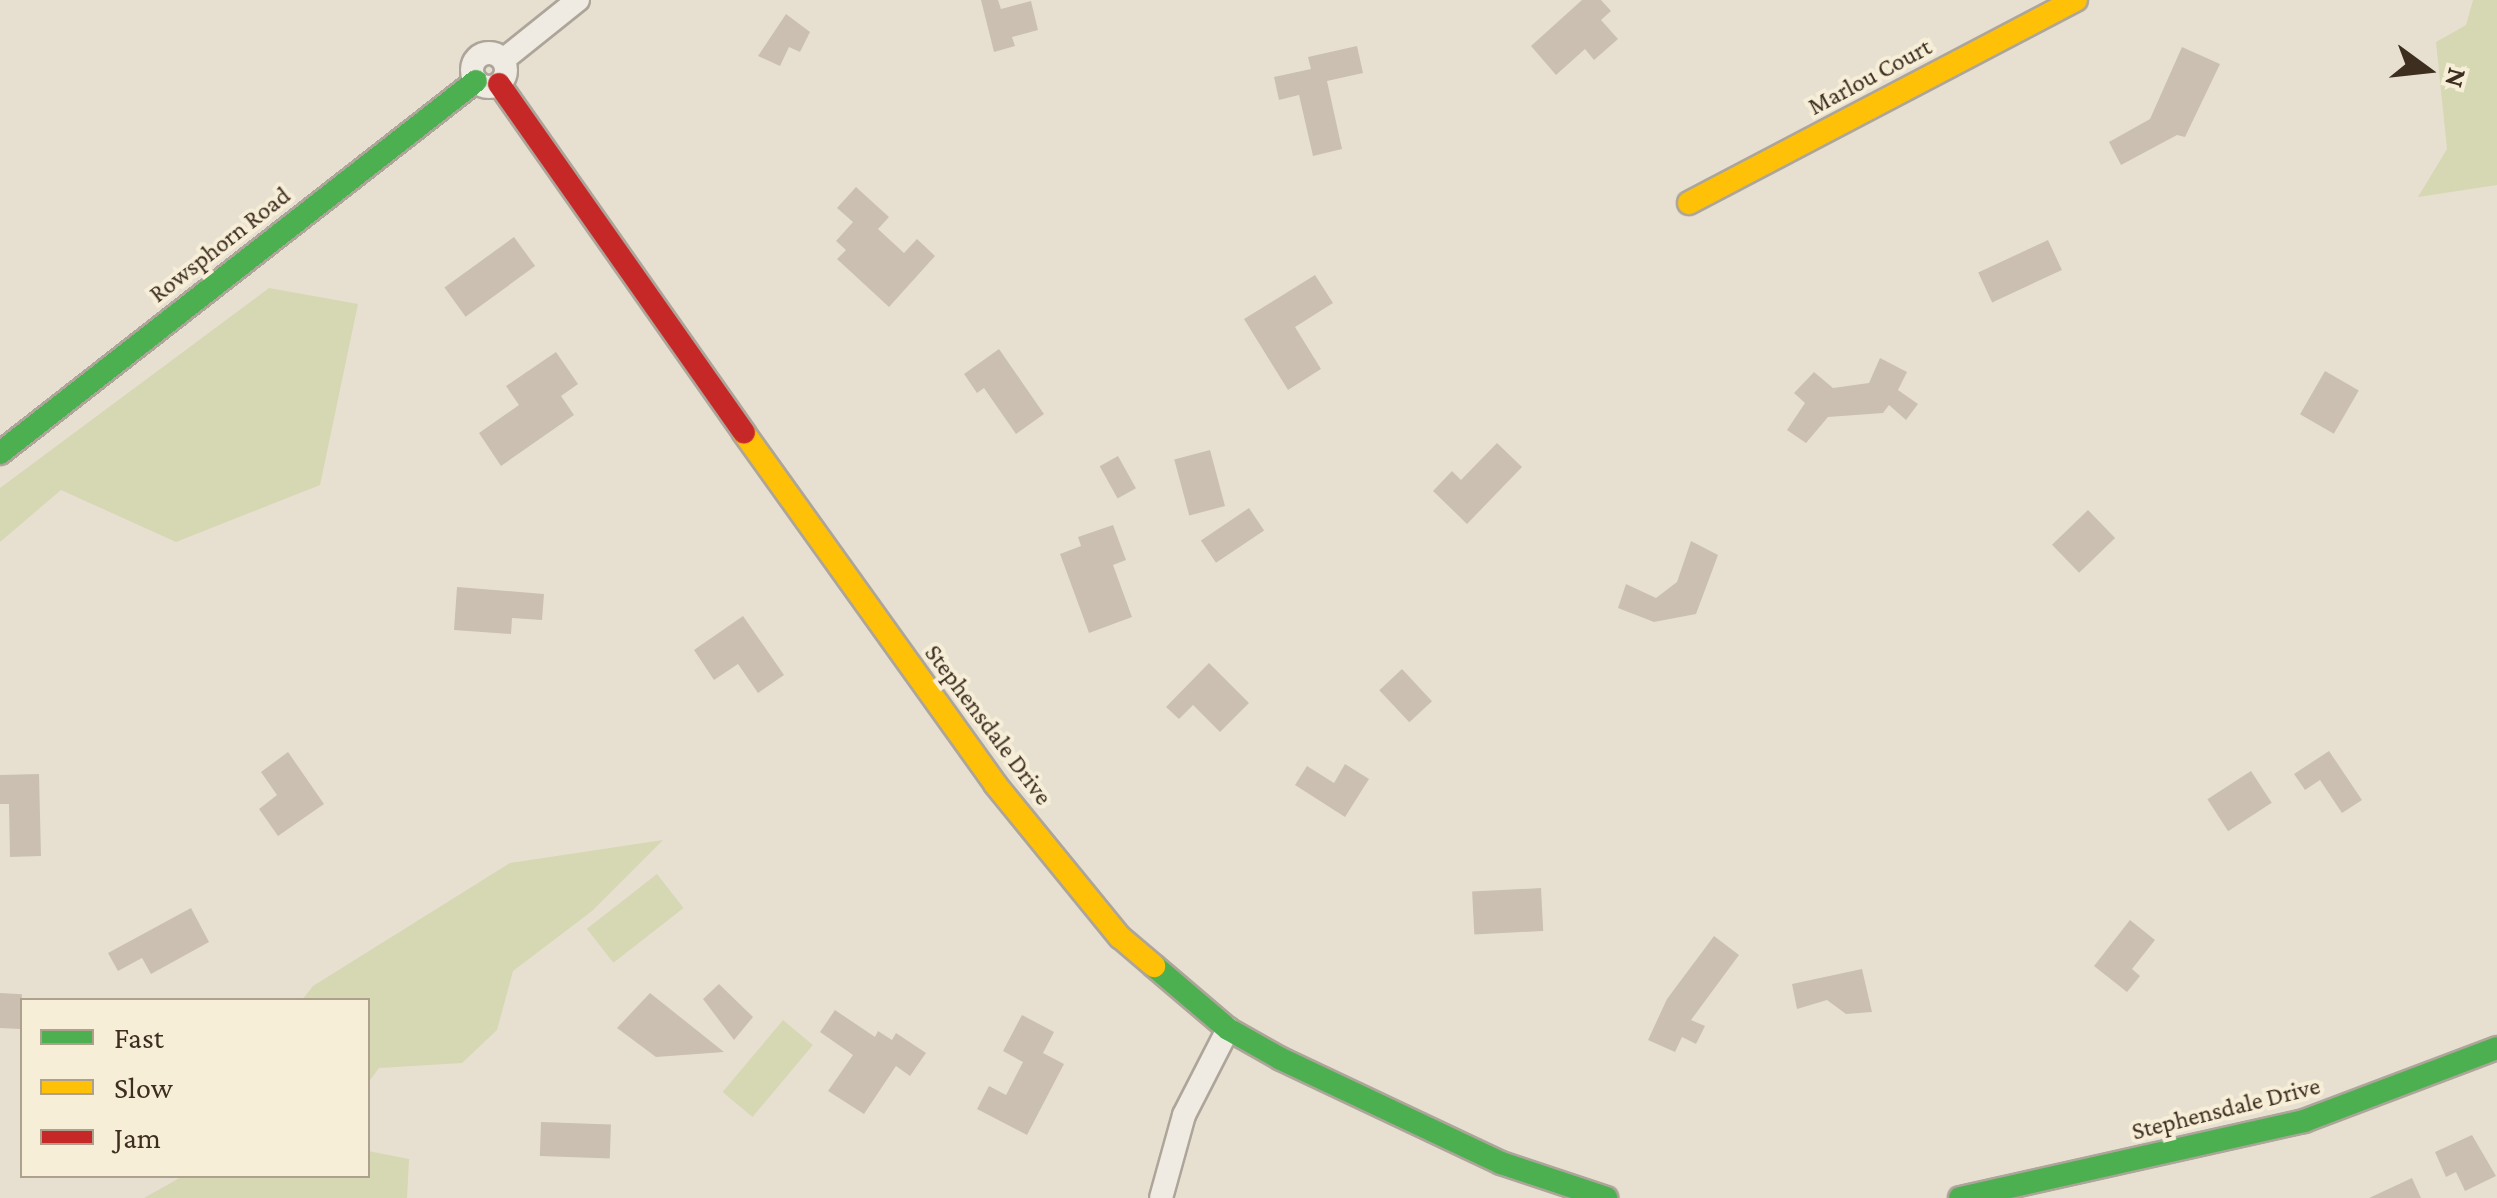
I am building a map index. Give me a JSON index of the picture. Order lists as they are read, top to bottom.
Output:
{
  "streets": {
    "street": ["Marlou Court", "Rowsphorn Road", "Stephensdale Drive"]
  },
  "crossings": [
    ["Rowsphorn Road", "Stephensdale Drive"]
  ],
  "legend": ["Fast", "Slow", "Jam"],
  "north": "right"
}
